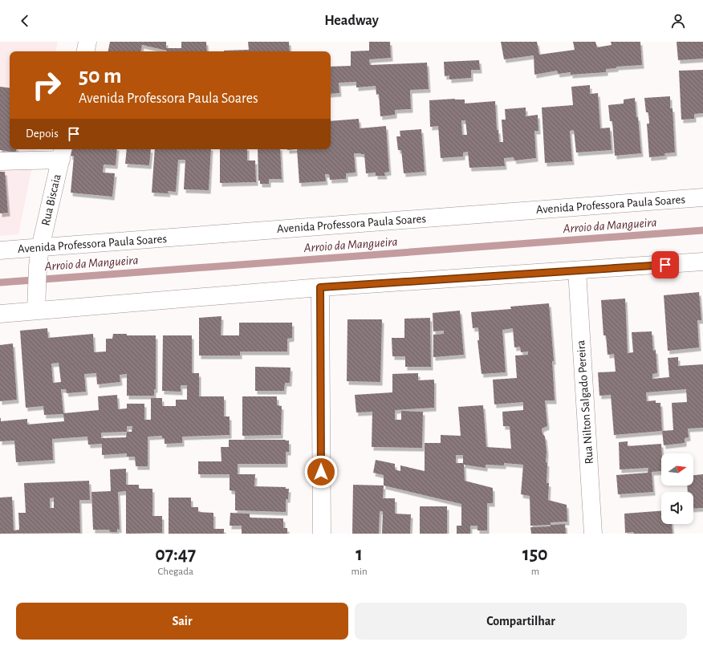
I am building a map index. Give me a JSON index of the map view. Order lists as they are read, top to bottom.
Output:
{
  "streets": {
    "street": ["Rua Biscaia", "Avenida Professora Paula Soares", "Rua Nilton Salgado Pereira"]
  },
  "crossings": [
    ["Rua Biscaia", "Avenida Professora Paula Soares"]
  ],
  "water": ["Arroio da Mangueira"],
  "north": "right",
  "page": {
    "header": "Headway",
    "turn": ["50 m", "Avenida Professora Paula Soares"],
    "then": "Depois",
    "eta": [
      "07:47",
      "Chegada",
      "1",
      "min",
      "150",
      "m"
    ],
    "buttons": ["Sair", "Compartilhar"]
  }
}
